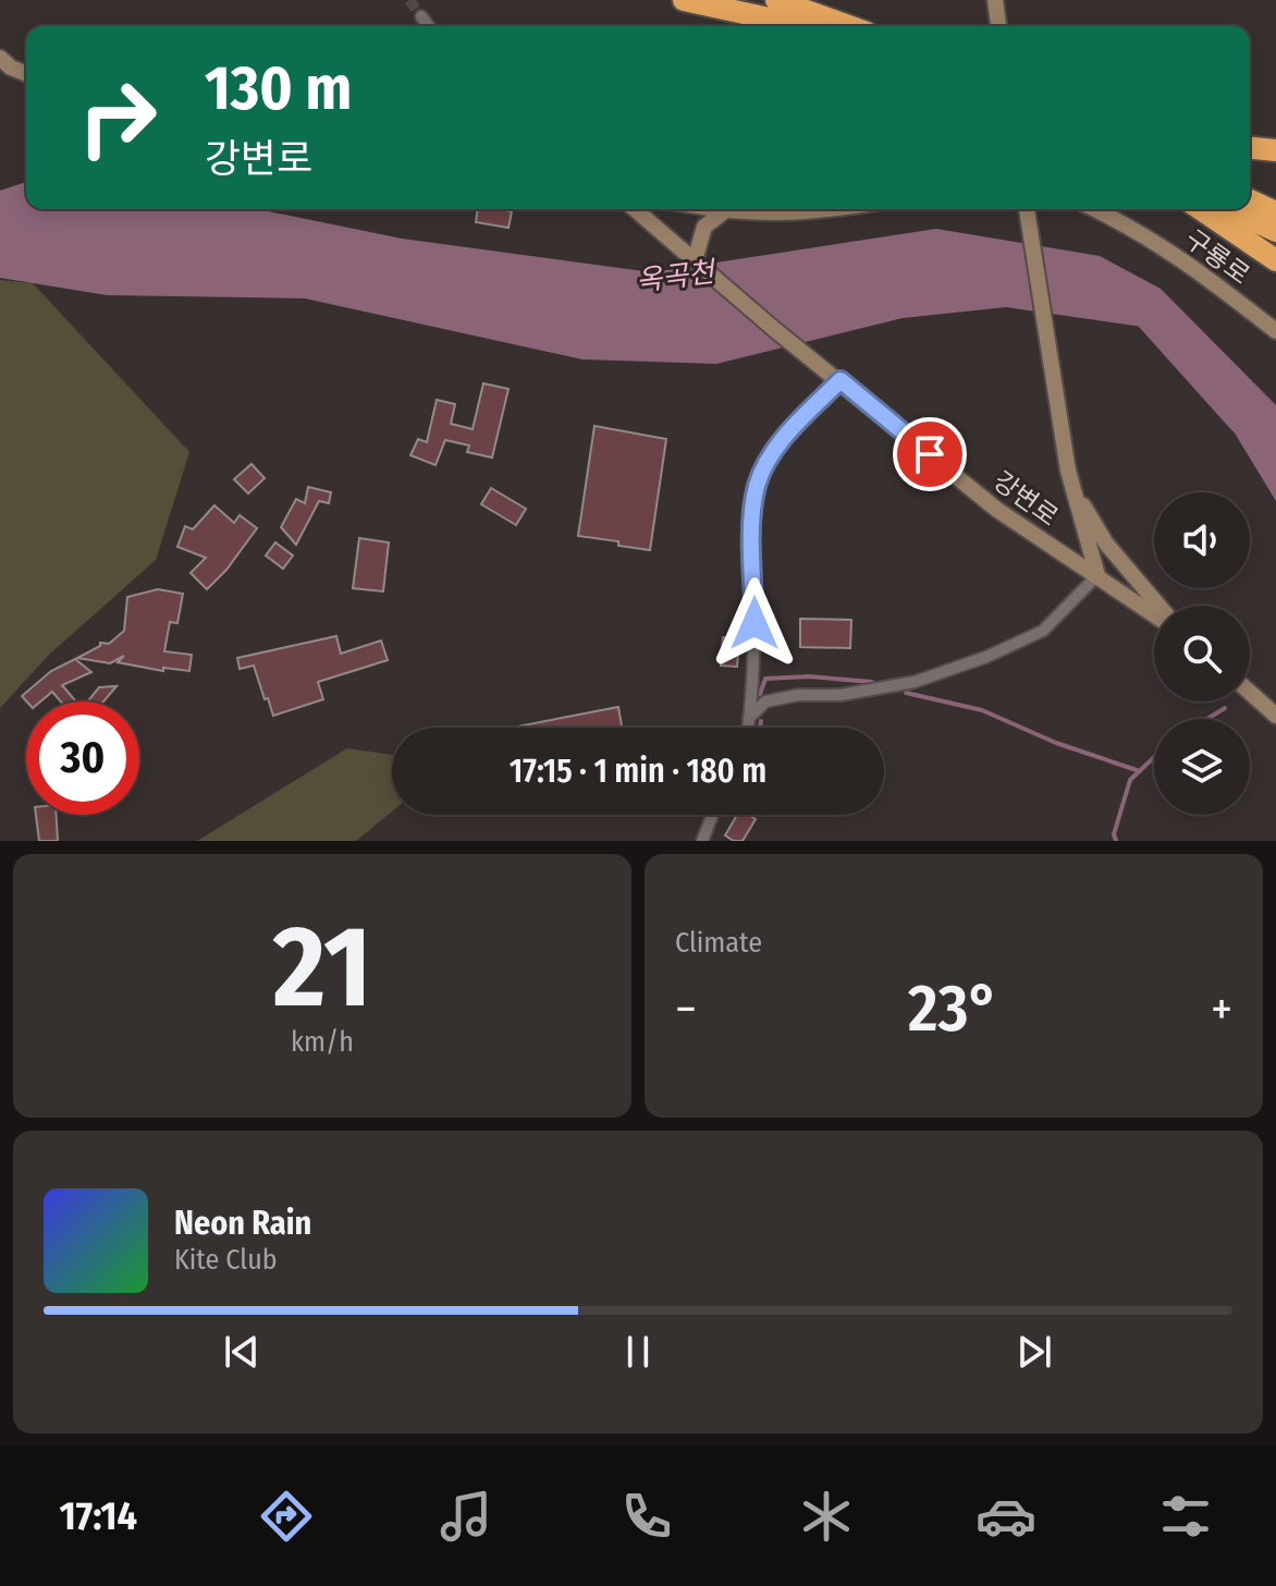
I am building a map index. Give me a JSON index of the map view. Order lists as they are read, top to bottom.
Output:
{
  "streets": {
    "street": ["구룡로", "강변로"]
  },
  "water": ["옥곡천"],
  "page": {
    "turn": ["130 m", "강변로"],
    "limit": "30",
    "trip": "17:15 · 1 min · 180 m",
    "tile": [
      ["21", "km/h"],
      "Climate"
    ],
    "heat": ["−", "23°", "+"],
    "song": ["Neon Rain", "Kite Club"],
    "tabs": "17:14"
  }
}
